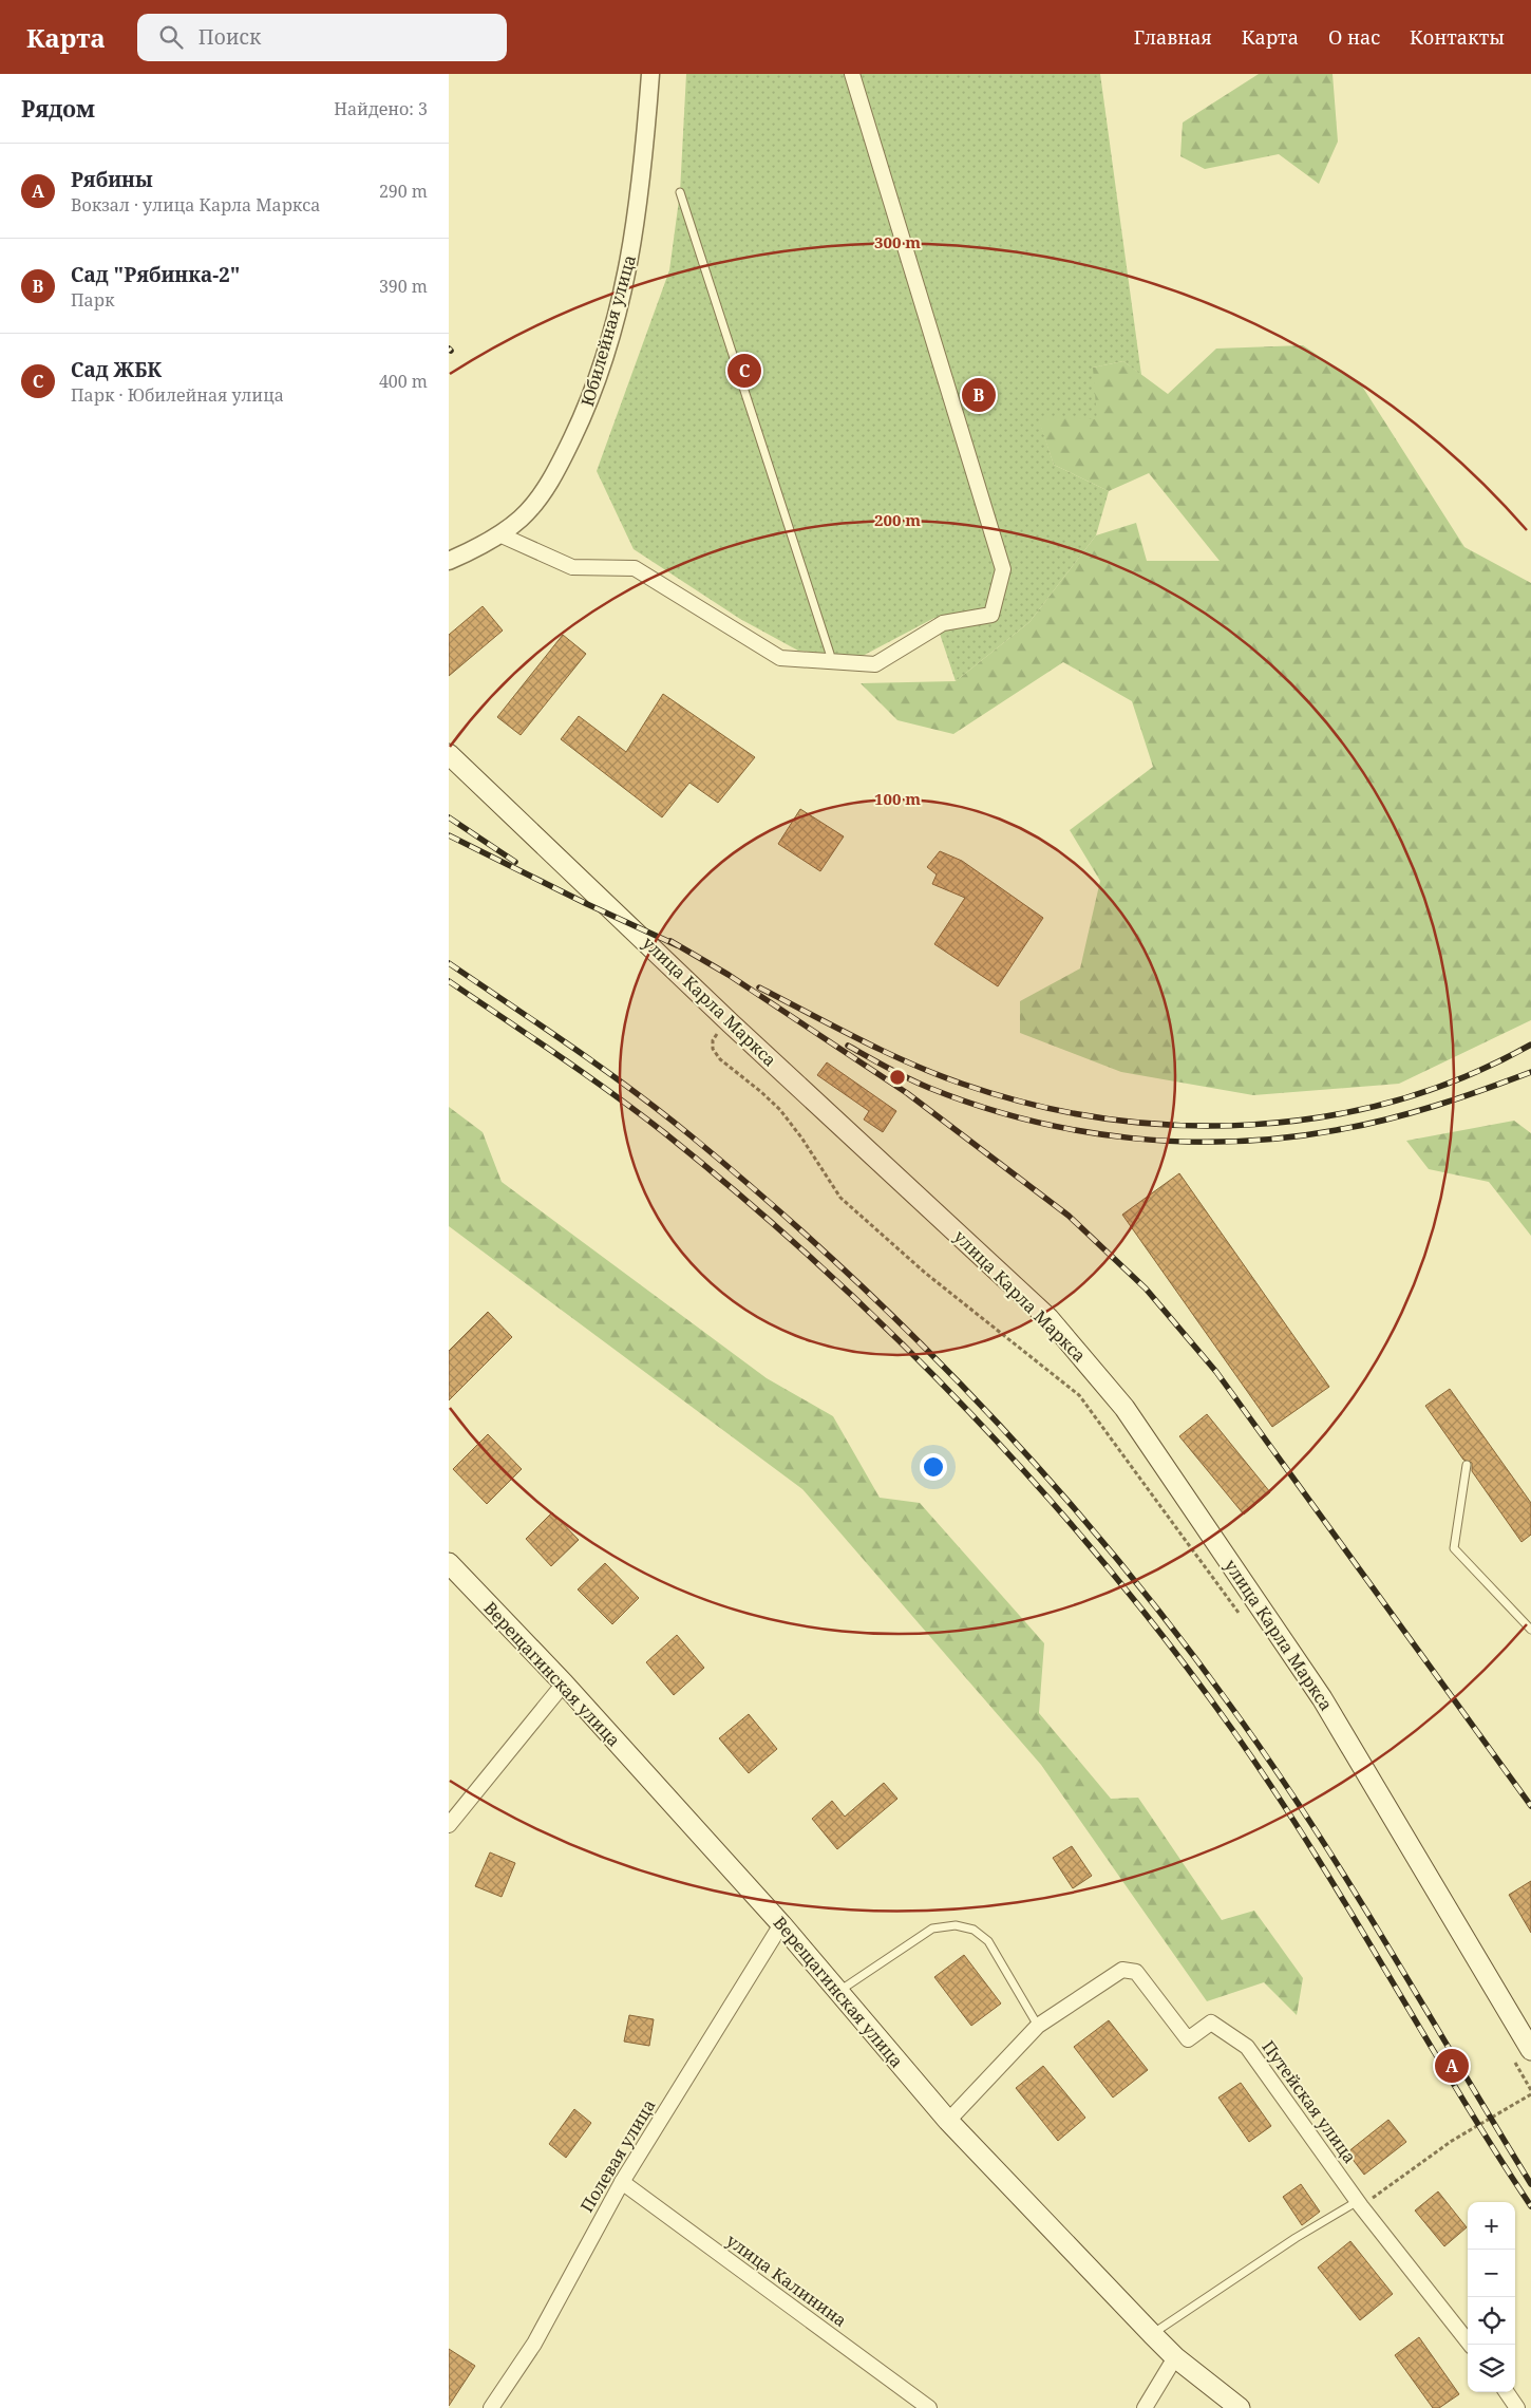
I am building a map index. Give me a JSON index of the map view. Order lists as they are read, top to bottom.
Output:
{
  "streets": {
    "main road": ["улица Карла Маркса", "Верещагинская улица"],
    "street": [
      "Юбилейная улица",
      "Путейская улица",
      "Полевая улица",
      "улица Калинина"
    ]
  },
  "crossings": [
    ["Верещагинская улица", "Путейская улица"],
    ["Верещагинская улица", "Полевая улица"],
    ["Полевая улица", "улица Калинина"]
  ],
  "page": {
    "header": "Карта",
    "search": "Поиск",
    "nav": [
      "Главная",
      "Карта",
      "О нас",
      "Контакты"
    ],
    "heading": ["Рядом", "Найдено: 3"],
    "list": [
      {
        "mark": "A",
        "name": "Рябины",
        "note": "Вокзал · улица Карла Маркса",
        "value": "290 m"
      },
      {
        "mark": "B",
        "name": "Сад \"Рябинка-2\"",
        "note": "Парк",
        "value": "390 m"
      },
      {
        "mark": "C",
        "name": "Сад ЖБК",
        "note": "Парк · Юбилейная улица",
        "value": "400 m"
      }
    ],
    "pins": ["C", "B", "A"],
    "map_buttons": ["+", "−"]
  },
  "rings": ["300 m", "200 m", "100 m"]
}
